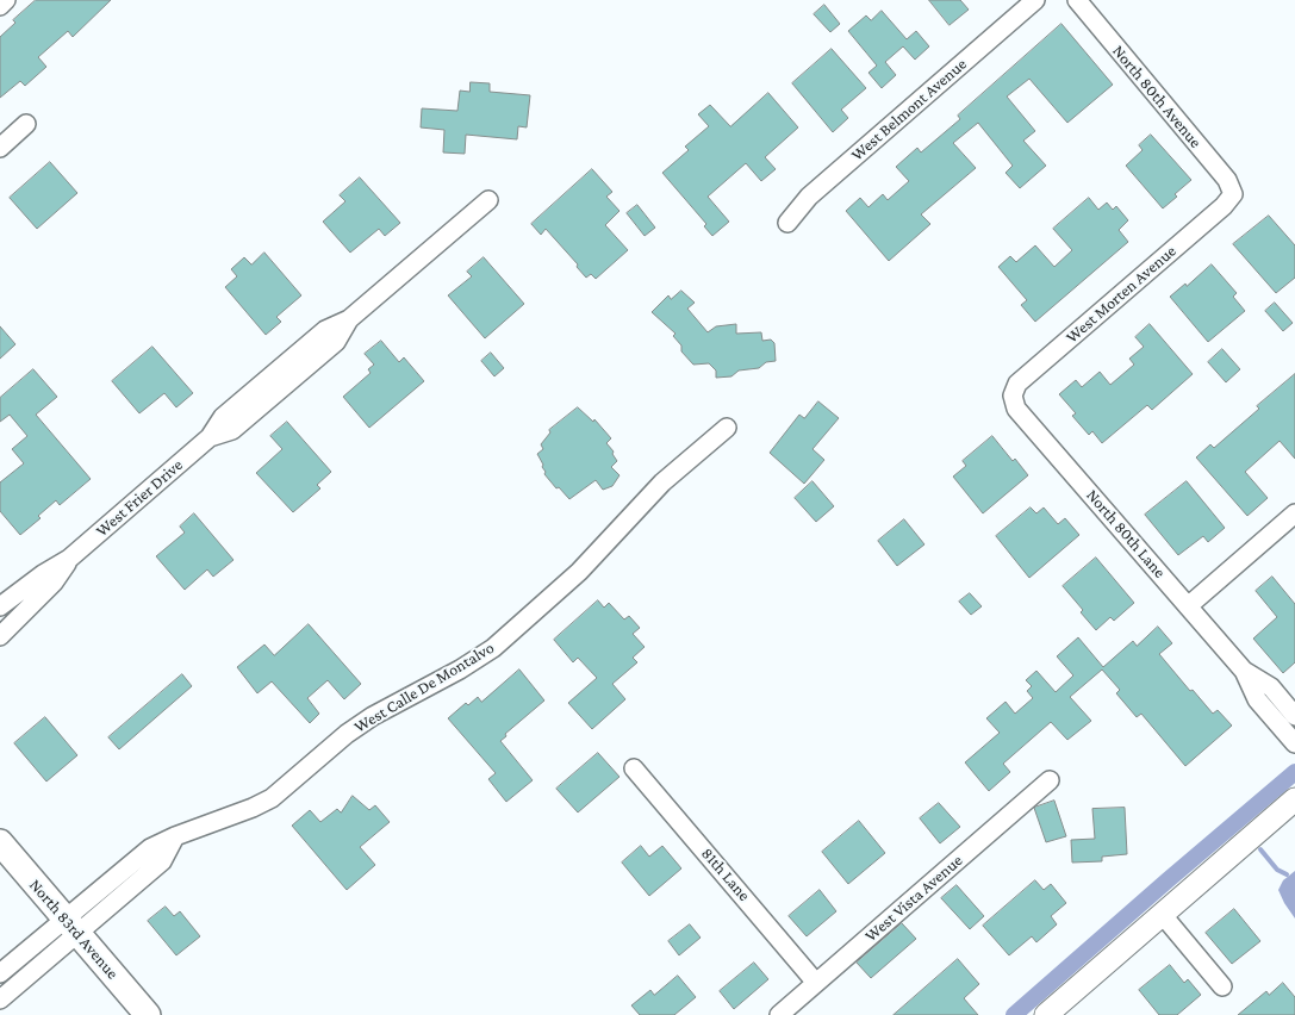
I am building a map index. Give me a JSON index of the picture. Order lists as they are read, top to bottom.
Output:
{
  "streets": {
    "main road": ["North 83rd Avenue"],
    "street": [
      "North 80th Avenue",
      "West Belmont Avenue",
      "West Morten Avenue",
      "West Frier Drive",
      "North 80th Lane",
      "West Calle De Montalvo",
      "81th Lane",
      "West Vista Avenue"
    ]
  },
  "crossings": [
    ["North 80th Avenue", "West Morten Avenue"],
    ["West Morten Avenue", "North 80th Lane"],
    ["West Calle De Montalvo", "North 83rd Avenue"],
    ["81th Lane", "West Vista Avenue"]
  ]
}
